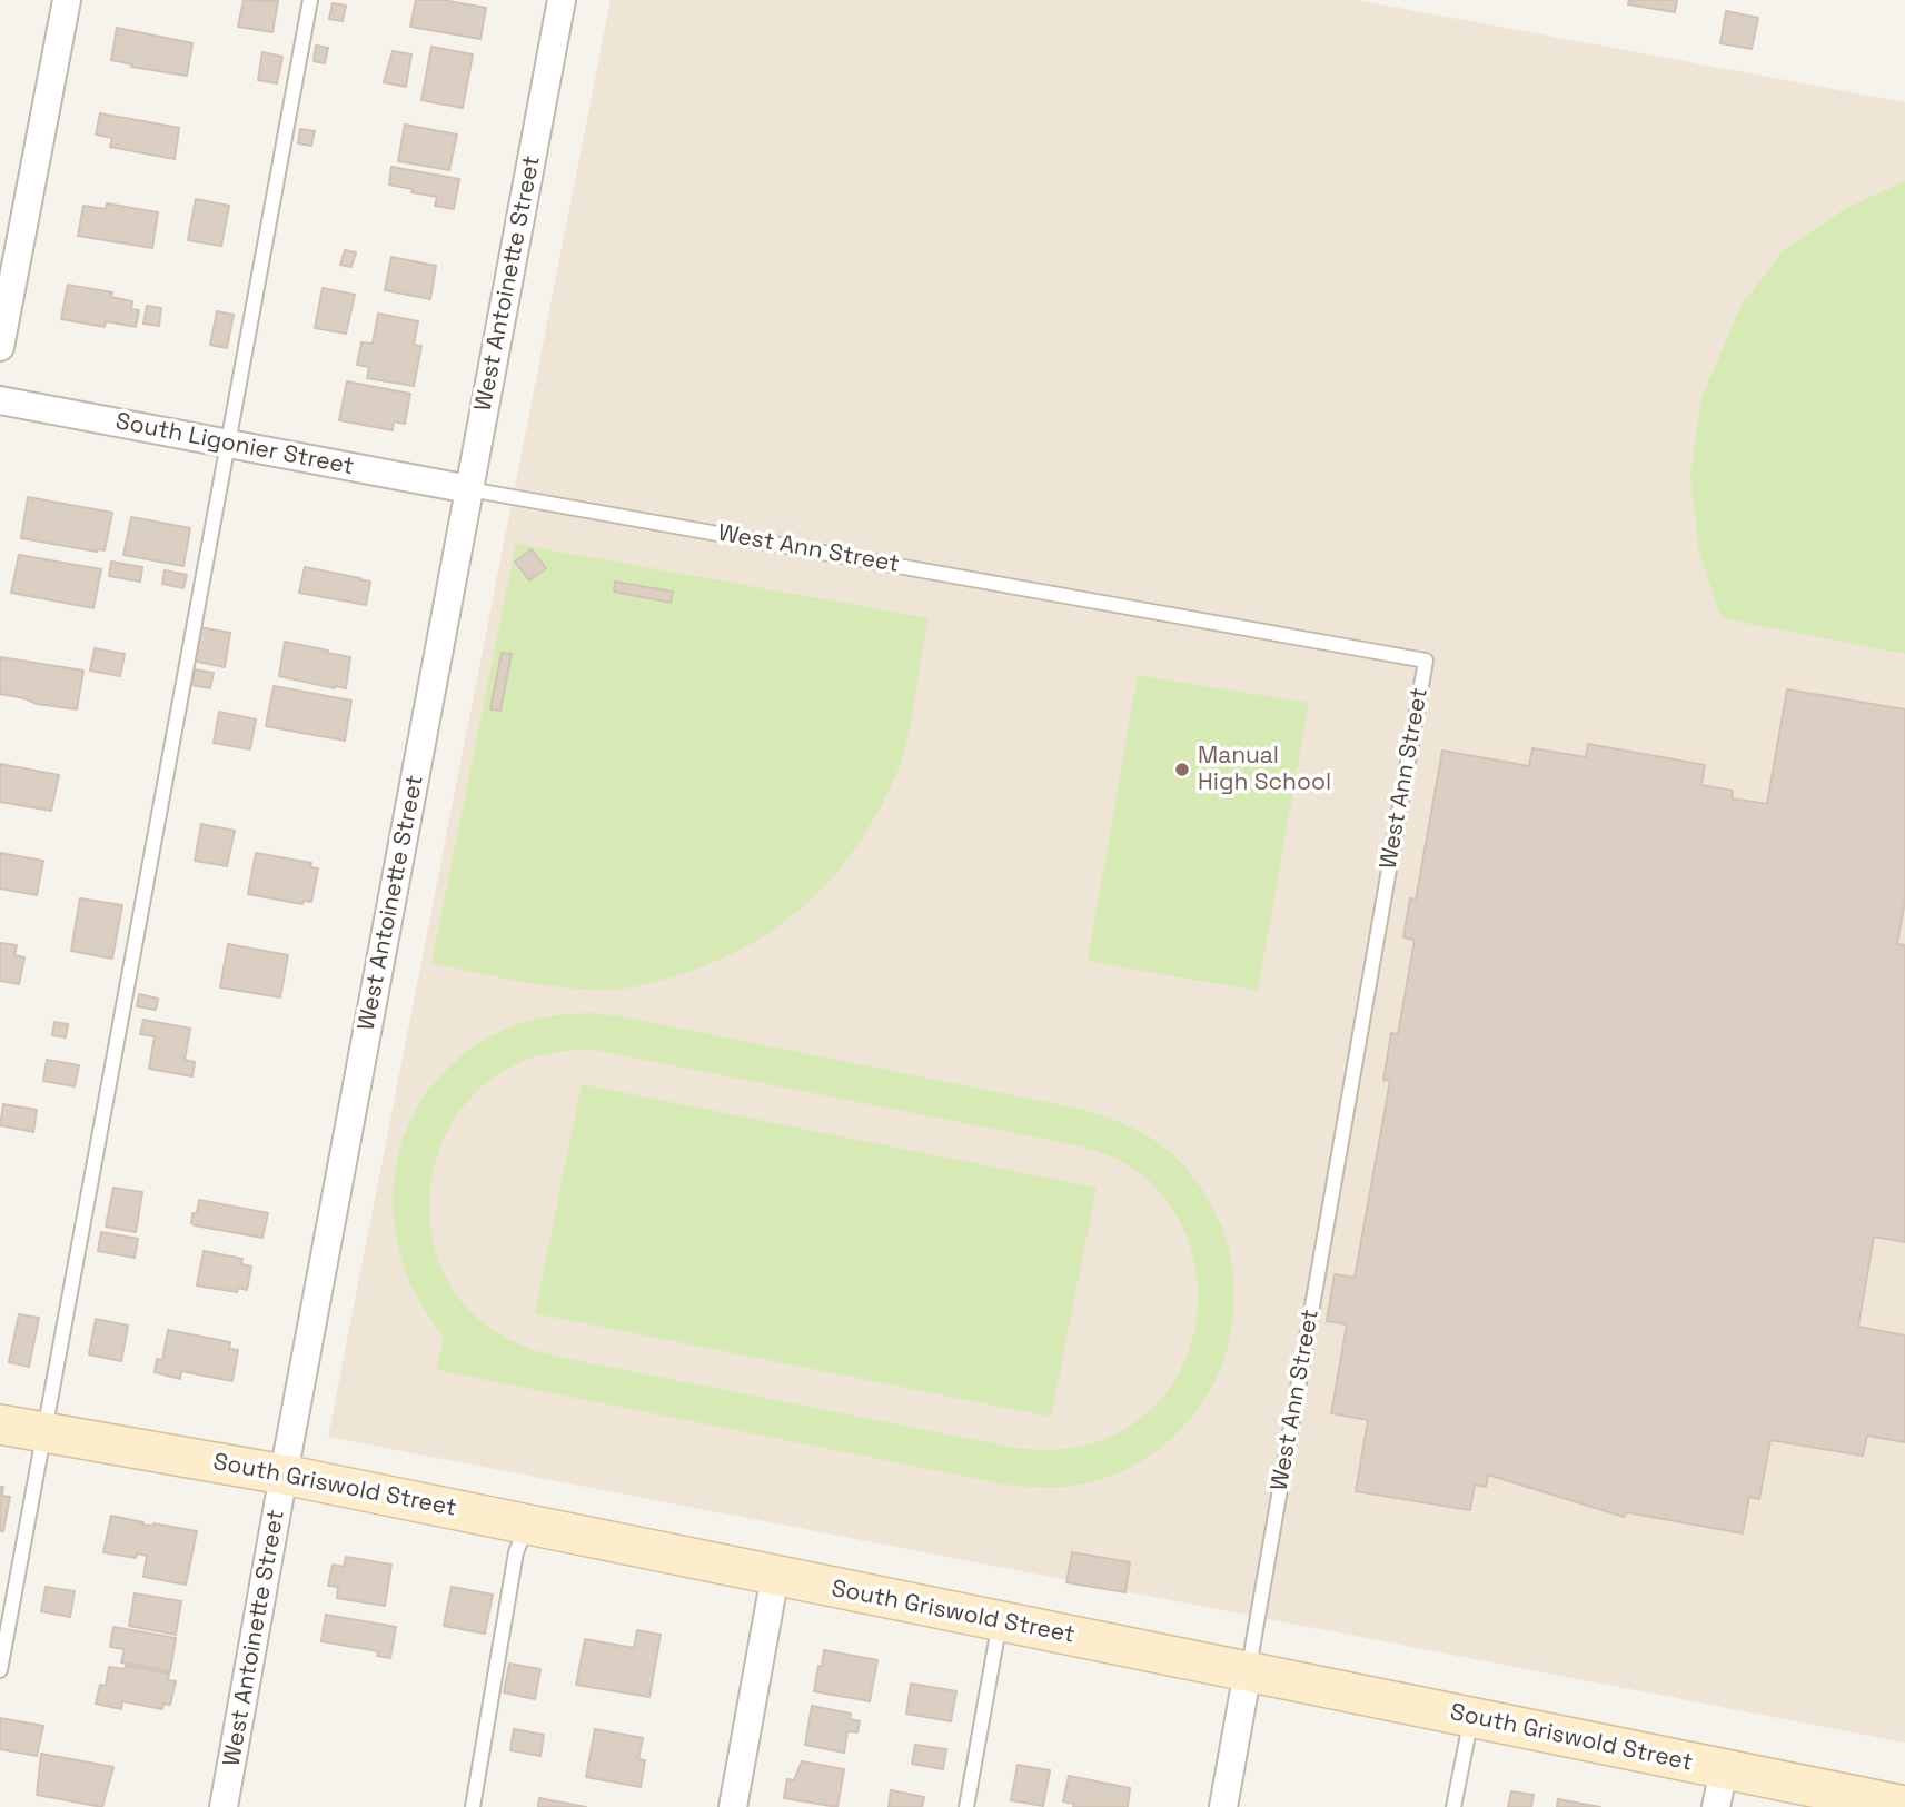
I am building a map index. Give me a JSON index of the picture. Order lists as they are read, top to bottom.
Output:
{
  "streets": {
    "street": [
      "West Antoinette Street",
      "South Ligonier Street",
      "West Ann Street",
      "South Griswold Street"
    ]
  },
  "crossings": [
    ["West Antoinette Street", "South Ligonier Street"],
    ["West Antoinette Street", "West Ann Street"],
    ["West Antoinette Street", "South Griswold Street"],
    ["South Ligonier Street", "West Ann Street"],
    ["West Ann Street", "South Griswold Street"]
  ],
  "places": ["Manual High School"]
}
